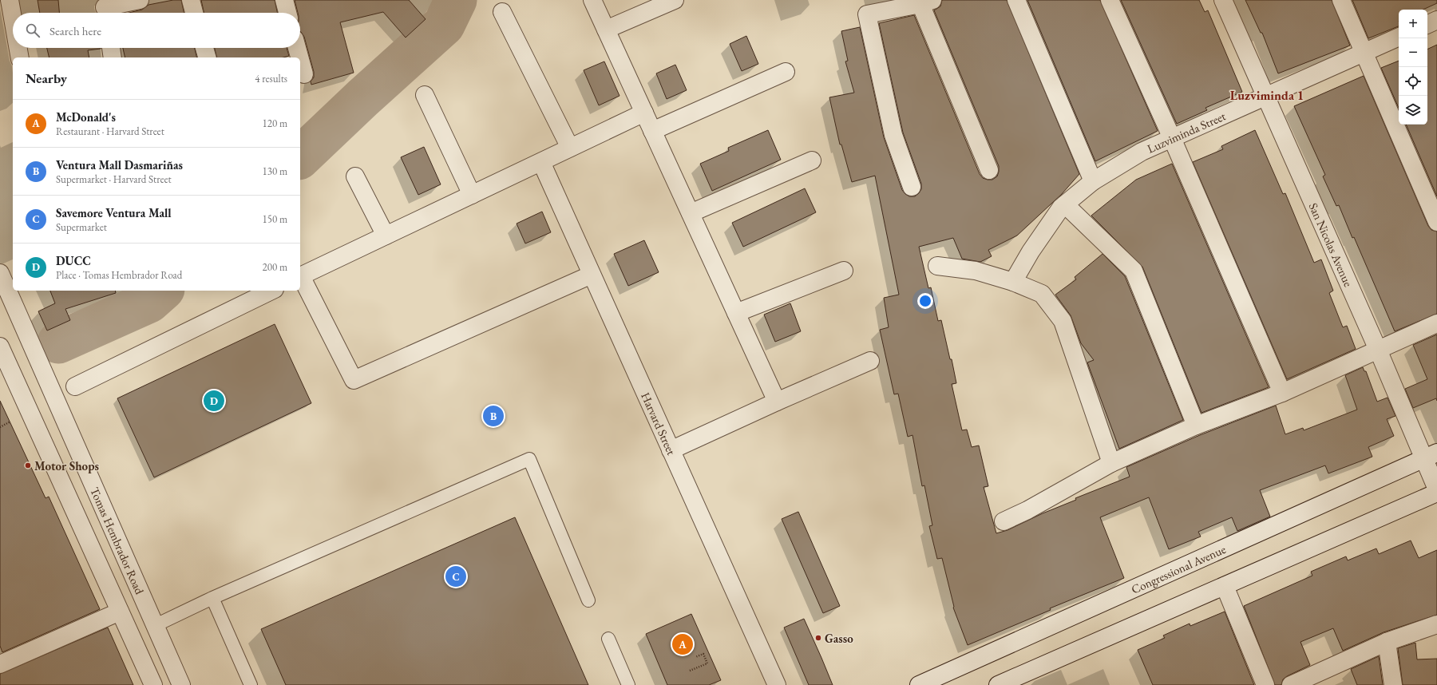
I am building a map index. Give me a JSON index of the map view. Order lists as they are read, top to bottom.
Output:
{
  "streets": {
    "street": [
      "Luzviminda Street",
      "San Nicolas Avenue",
      "Harvard Street",
      "Tomas Hembrador Road",
      "Congressional Avenue"
    ]
  },
  "crossings": [
    ["Luzviminda Street", "San Nicolas Avenue"],
    ["San Nicolas Avenue", "Congressional Avenue"]
  ],
  "districts": ["Luzviminda 1"],
  "places": ["Motor Shops", "Gasso"],
  "page": {
    "map_buttons": ["+", "−"],
    "search": "Search here",
    "heading": ["Nearby", "4 results"],
    "list": [
      {
        "mark": "A",
        "name": "McDonald's",
        "note": "Restaurant · Harvard Street",
        "value": "120 m"
      },
      {
        "mark": "B",
        "name": "Ventura Mall Dasmariñas",
        "note": "Supermarket · Harvard Street",
        "value": "130 m"
      },
      {
        "mark": "C",
        "name": "Savemore Ventura Mall",
        "note": "Supermarket",
        "value": "150 m"
      },
      {
        "mark": "D",
        "name": "DUCC",
        "note": "Place · Tomas Hembrador Road",
        "value": "200 m"
      }
    ],
    "pins": [
      "D",
      "B",
      "C",
      "A"
    ]
  }
}
